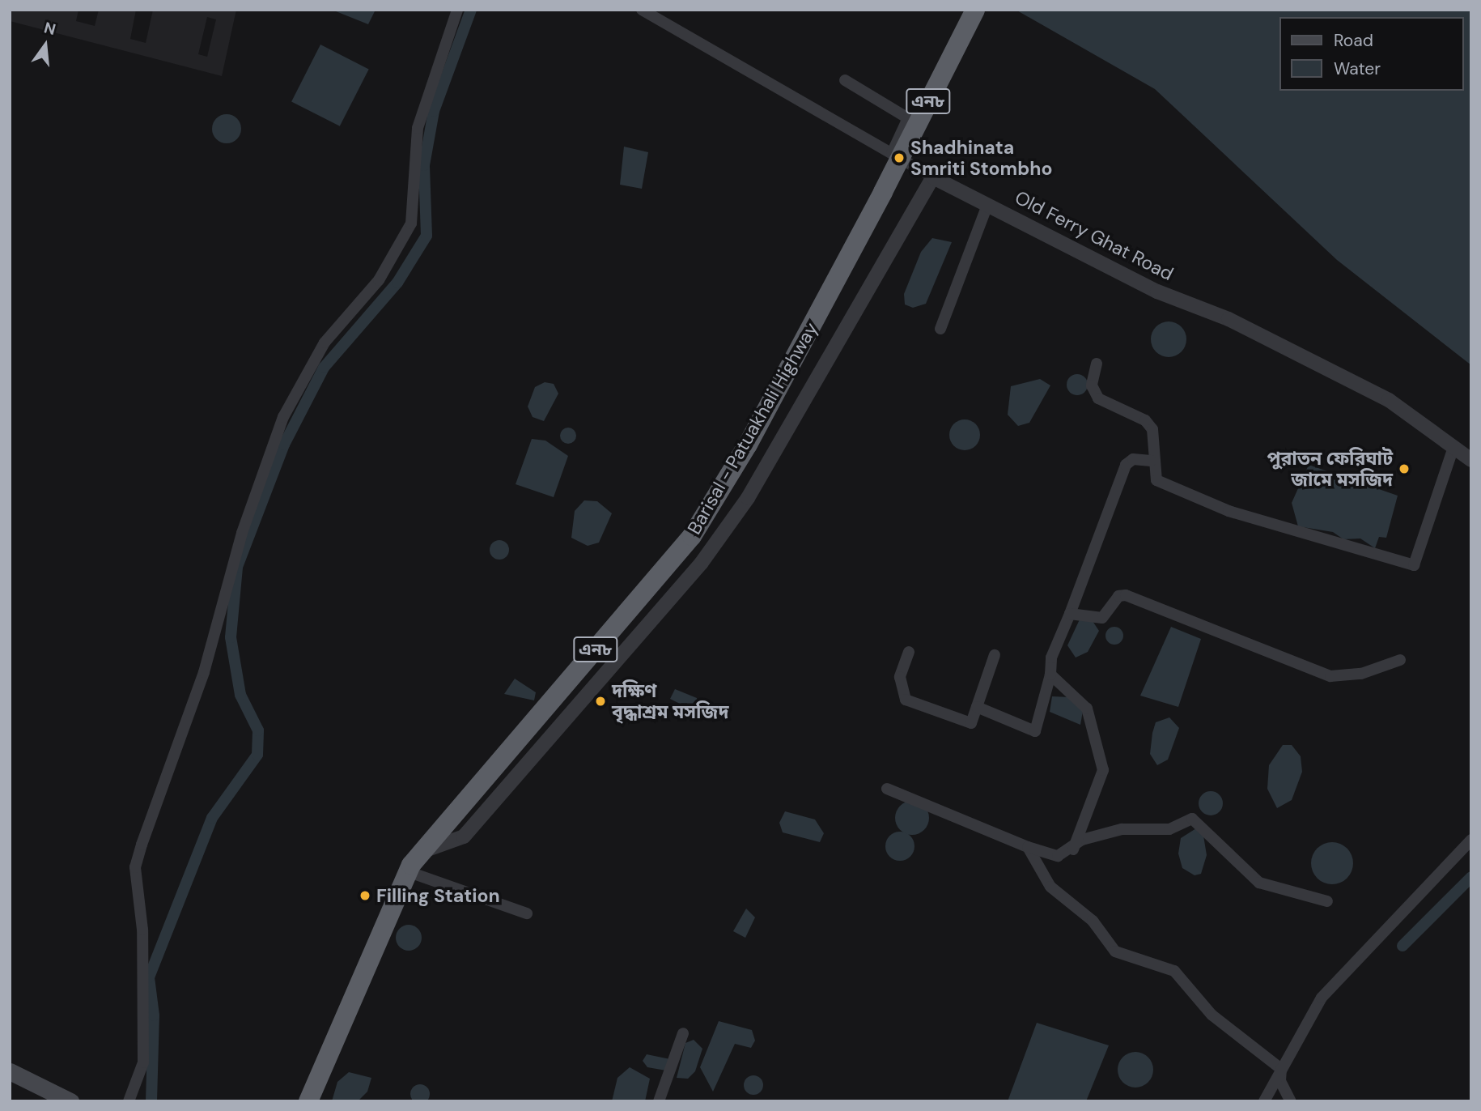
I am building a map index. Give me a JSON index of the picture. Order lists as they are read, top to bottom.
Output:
{
  "streets": {
    "highway": ["এন৮", "Barisal - Patuakhali Highway"],
    "street": ["Old Ferry Ghat Road"]
  },
  "places": [
    "Shadhinata Smriti Stombho",
    "পুরাতন ফেরিঘাট জামে মসজিদ",
    "দক্ষিণ বৃদ্ধাশ্রম মসজিদ",
    "Filling Station"
  ],
  "legend": ["Road", "Water"],
  "north": "top"
}
